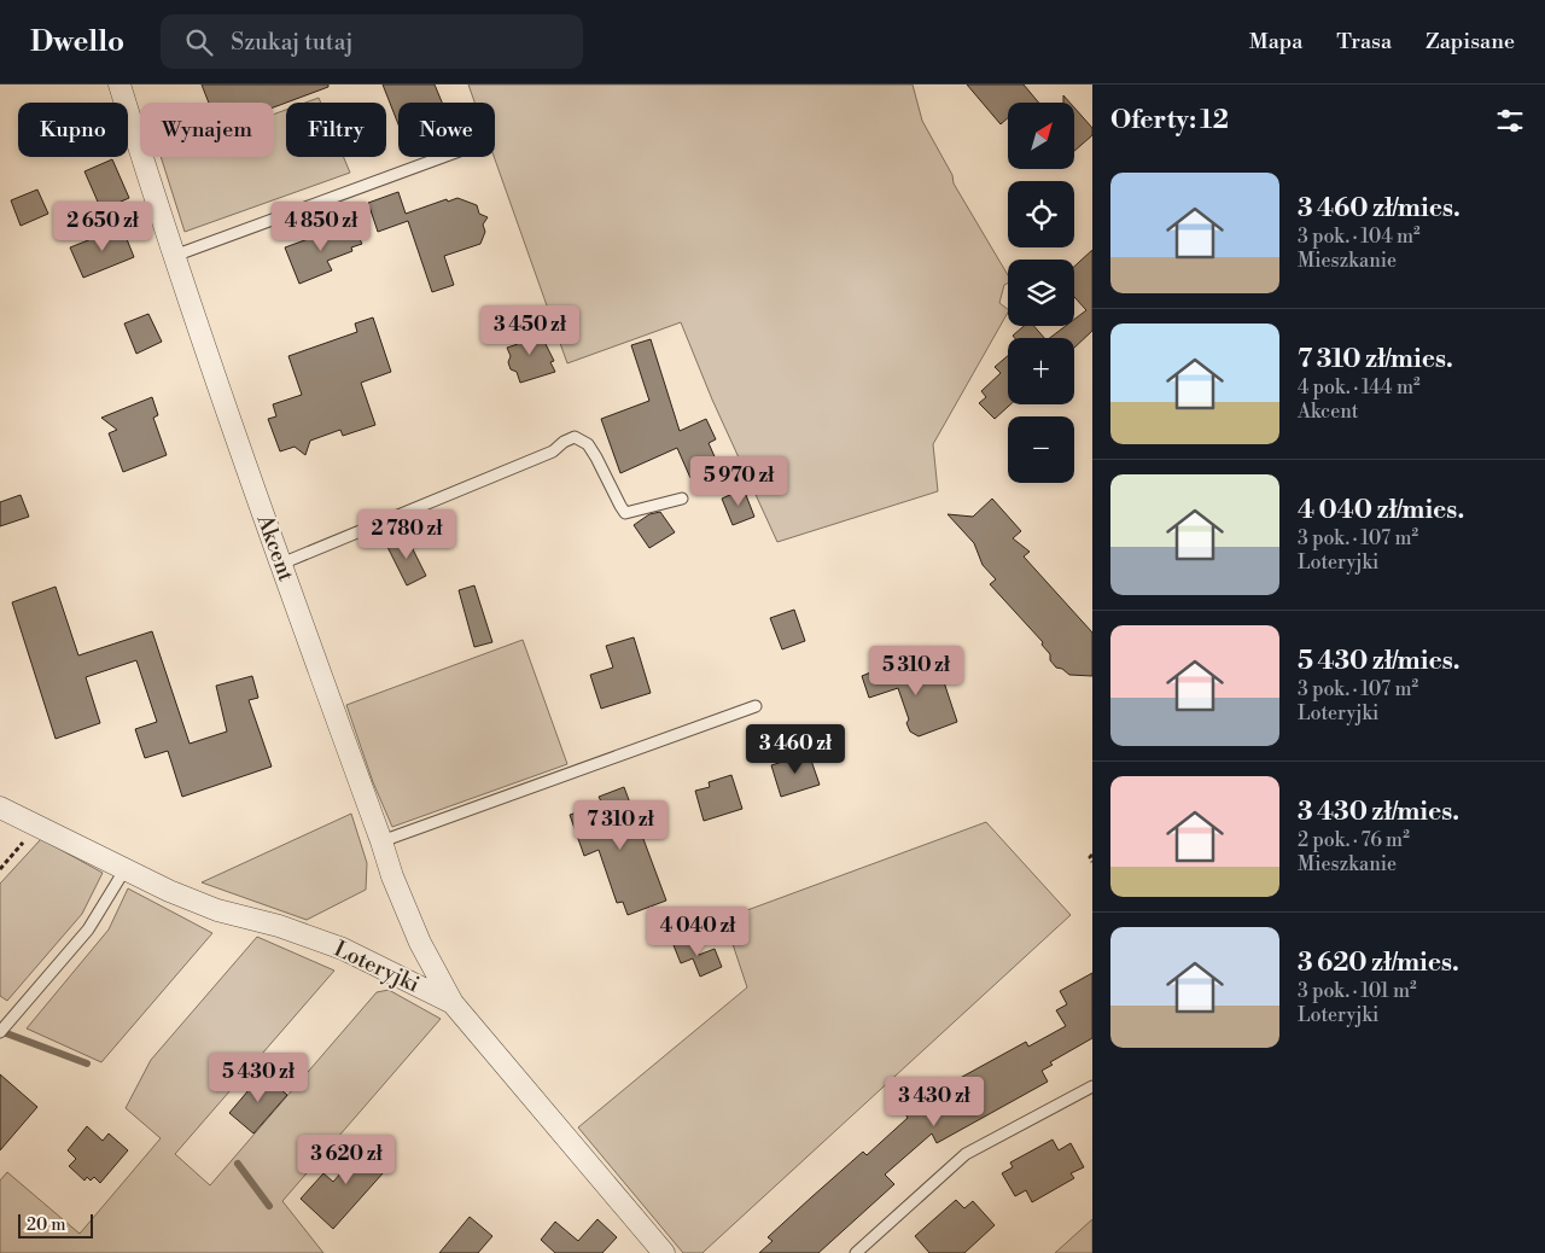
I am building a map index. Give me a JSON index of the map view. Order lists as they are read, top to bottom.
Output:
{
  "streets": {
    "street": ["Akcent", "Loteryjki"]
  },
  "crossings": [
    ["Akcent", "Loteryjki"]
  ],
  "scale_bar": "20 m",
  "north": "top right",
  "page": {
    "header": "Dwello",
    "search": "Szukaj tutaj",
    "nav": ["Mapa", "Trasa", "Zapisane"],
    "heading": "Oferty: 12",
    "map_buttons": ["+", "−"],
    "chip": [
      "Kupno",
      "Wynajem",
      "Filtry",
      "Nowe"
    ],
    "list": [
      {
        "name": "3 460 zł/mies.",
        "note": "3 pok. · 104 m² · Mieszkanie"
      },
      {
        "name": "7 310 zł/mies.",
        "note": "4 pok. · 144 m² · Akcent"
      },
      {
        "name": "4 040 zł/mies.",
        "note": "3 pok. · 107 m² · Loteryjki"
      },
      {
        "name": "5 430 zł/mies.",
        "note": "3 pok. · 107 m² · Loteryjki"
      },
      {
        "name": "3 430 zł/mies.",
        "note": "2 pok. · 76 m² · Mieszkanie"
      },
      {
        "name": "3 620 zł/mies.",
        "note": "3 pok. · 101 m² · Loteryjki"
      }
    ],
    "price": [
      "2 650 zł",
      "4 850 zł",
      "3 450 zł",
      "5 970 zł",
      "2 780 zł",
      "5 310 zł",
      "3 460 zł",
      "7 310 zł",
      "4 040 zł",
      "5 430 zł",
      "3 430 zł",
      "3 620 zł"
    ],
    "scale": "20 m"
  }
}
